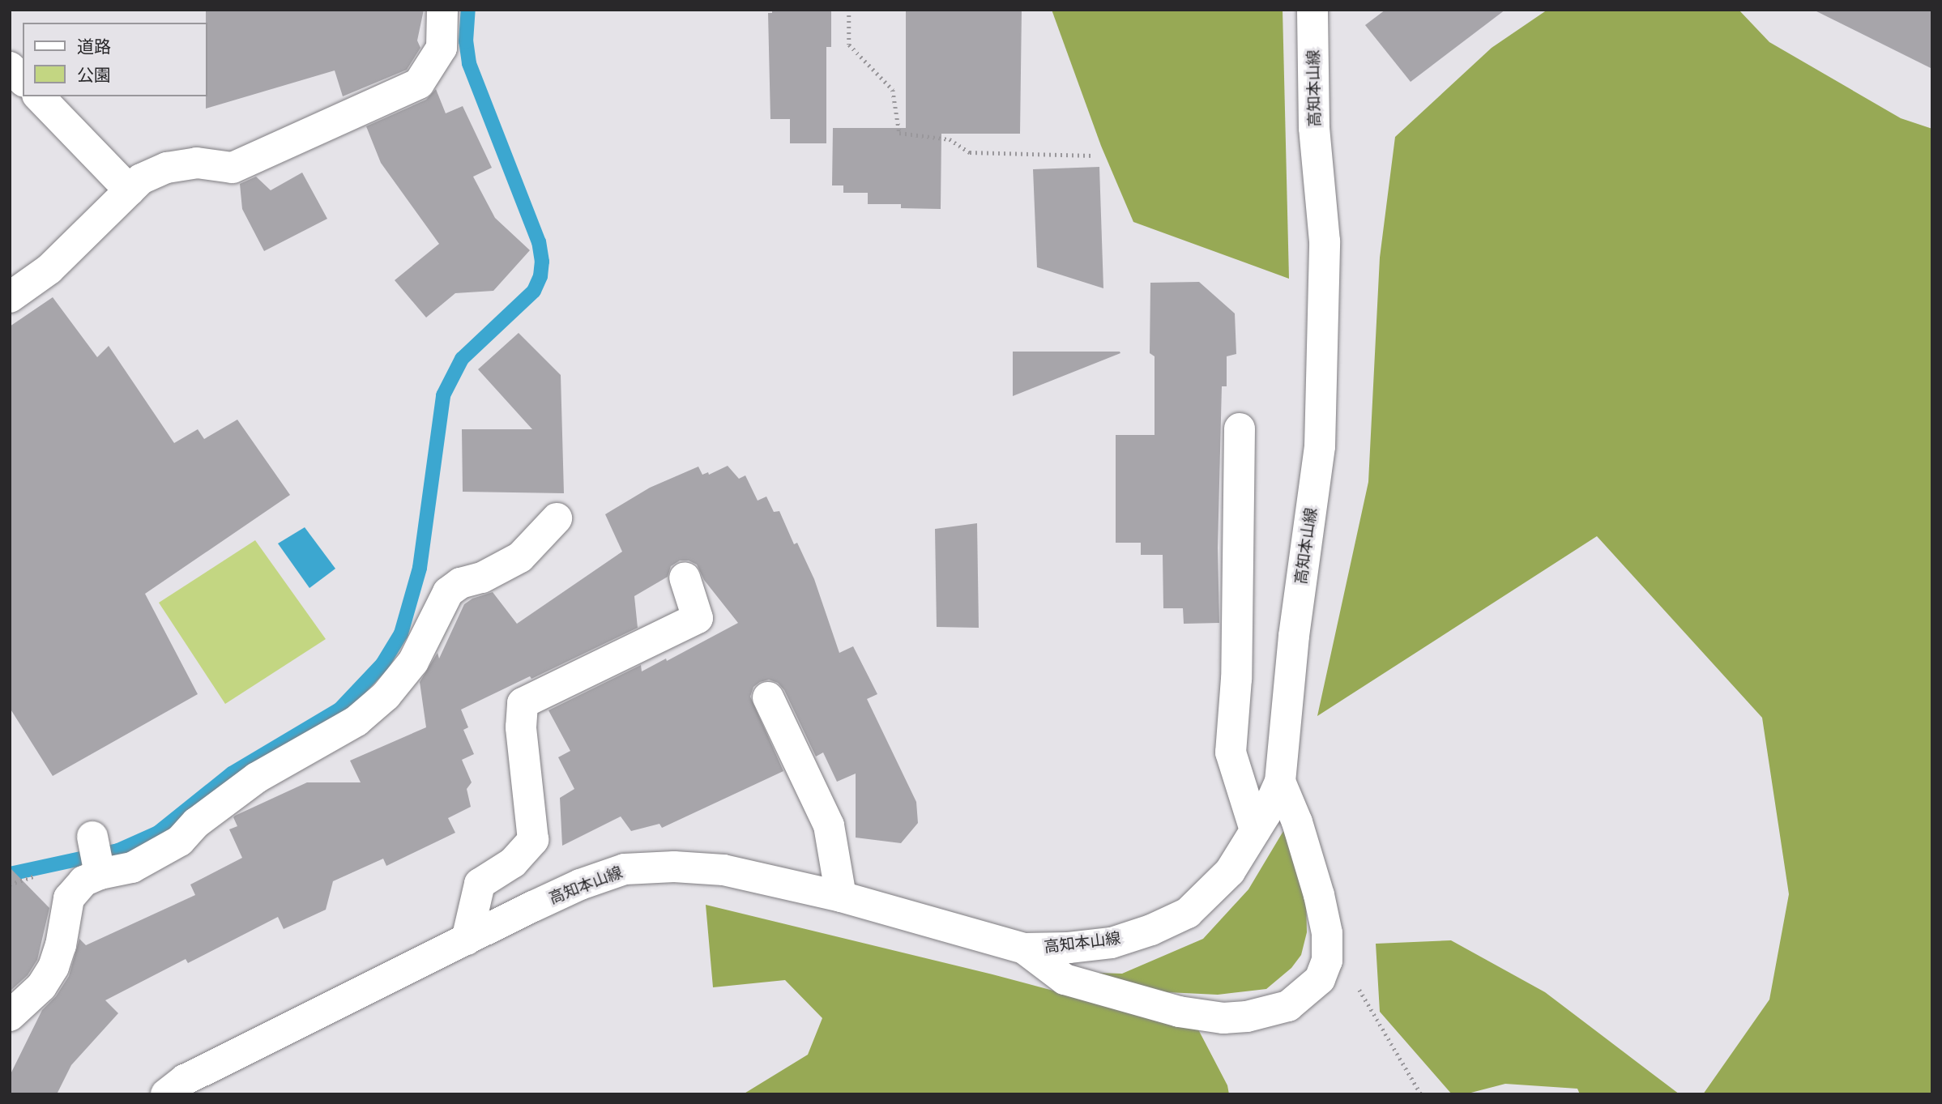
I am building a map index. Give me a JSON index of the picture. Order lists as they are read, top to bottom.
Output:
{
  "streets": {
    "street": ["高知本山線"]
  },
  "legend": ["道路", "公園"]
}
